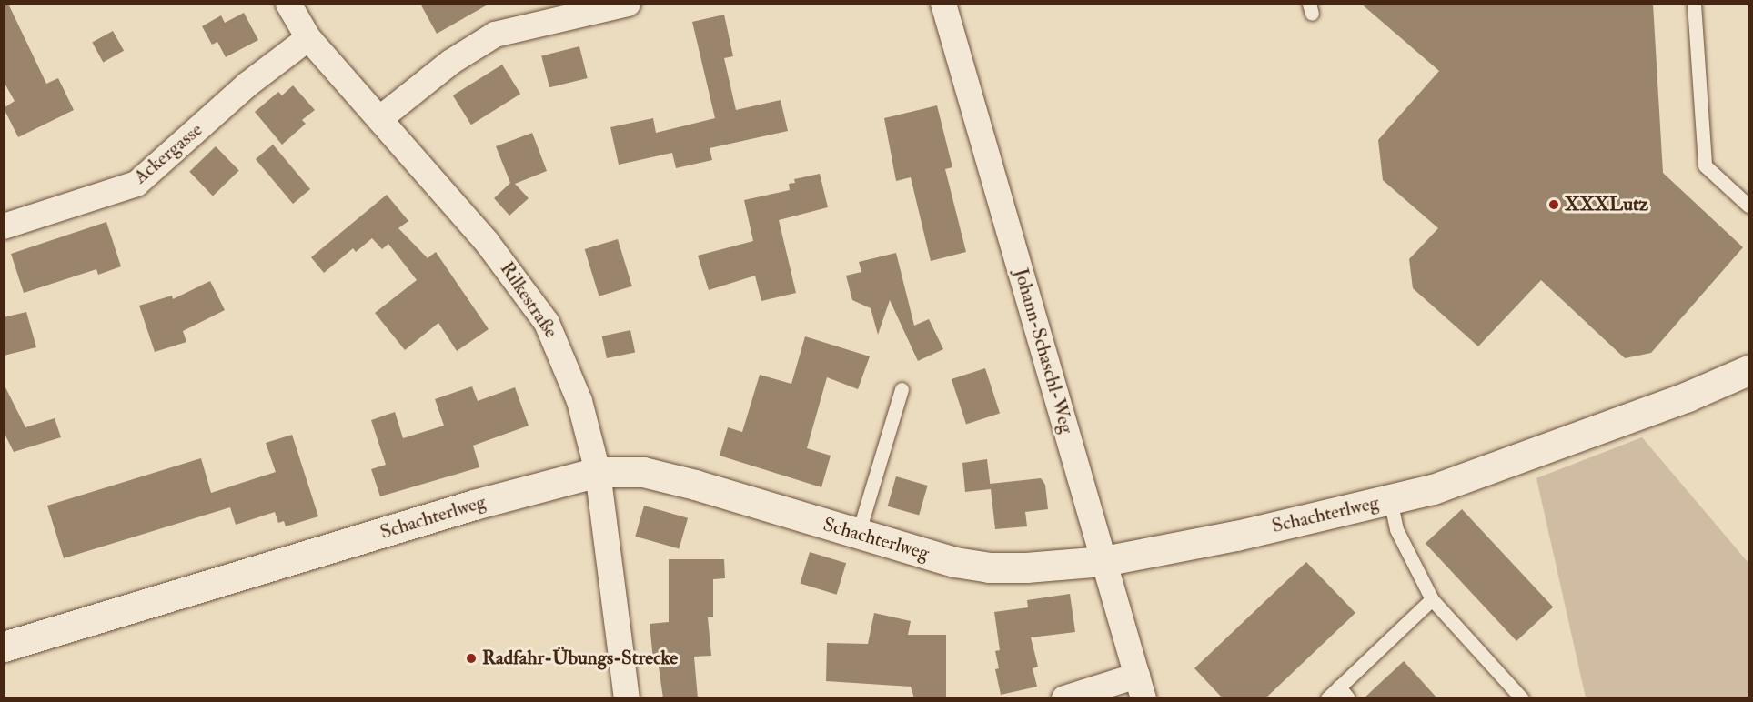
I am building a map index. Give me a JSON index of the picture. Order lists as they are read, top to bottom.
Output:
{
  "streets": {
    "street": [
      "Ackergasse",
      "Rilkestraße",
      "Johann-Schaschl-Weg",
      "Schachterlweg"
    ]
  },
  "crossings": [
    ["Ackergasse", "Rilkestraße"],
    ["Rilkestraße", "Schachterlweg"],
    ["Johann-Schaschl-Weg", "Schachterlweg"]
  ],
  "places": ["XXXLutz", "Radfahr-Übungs-Strecke"]
}
